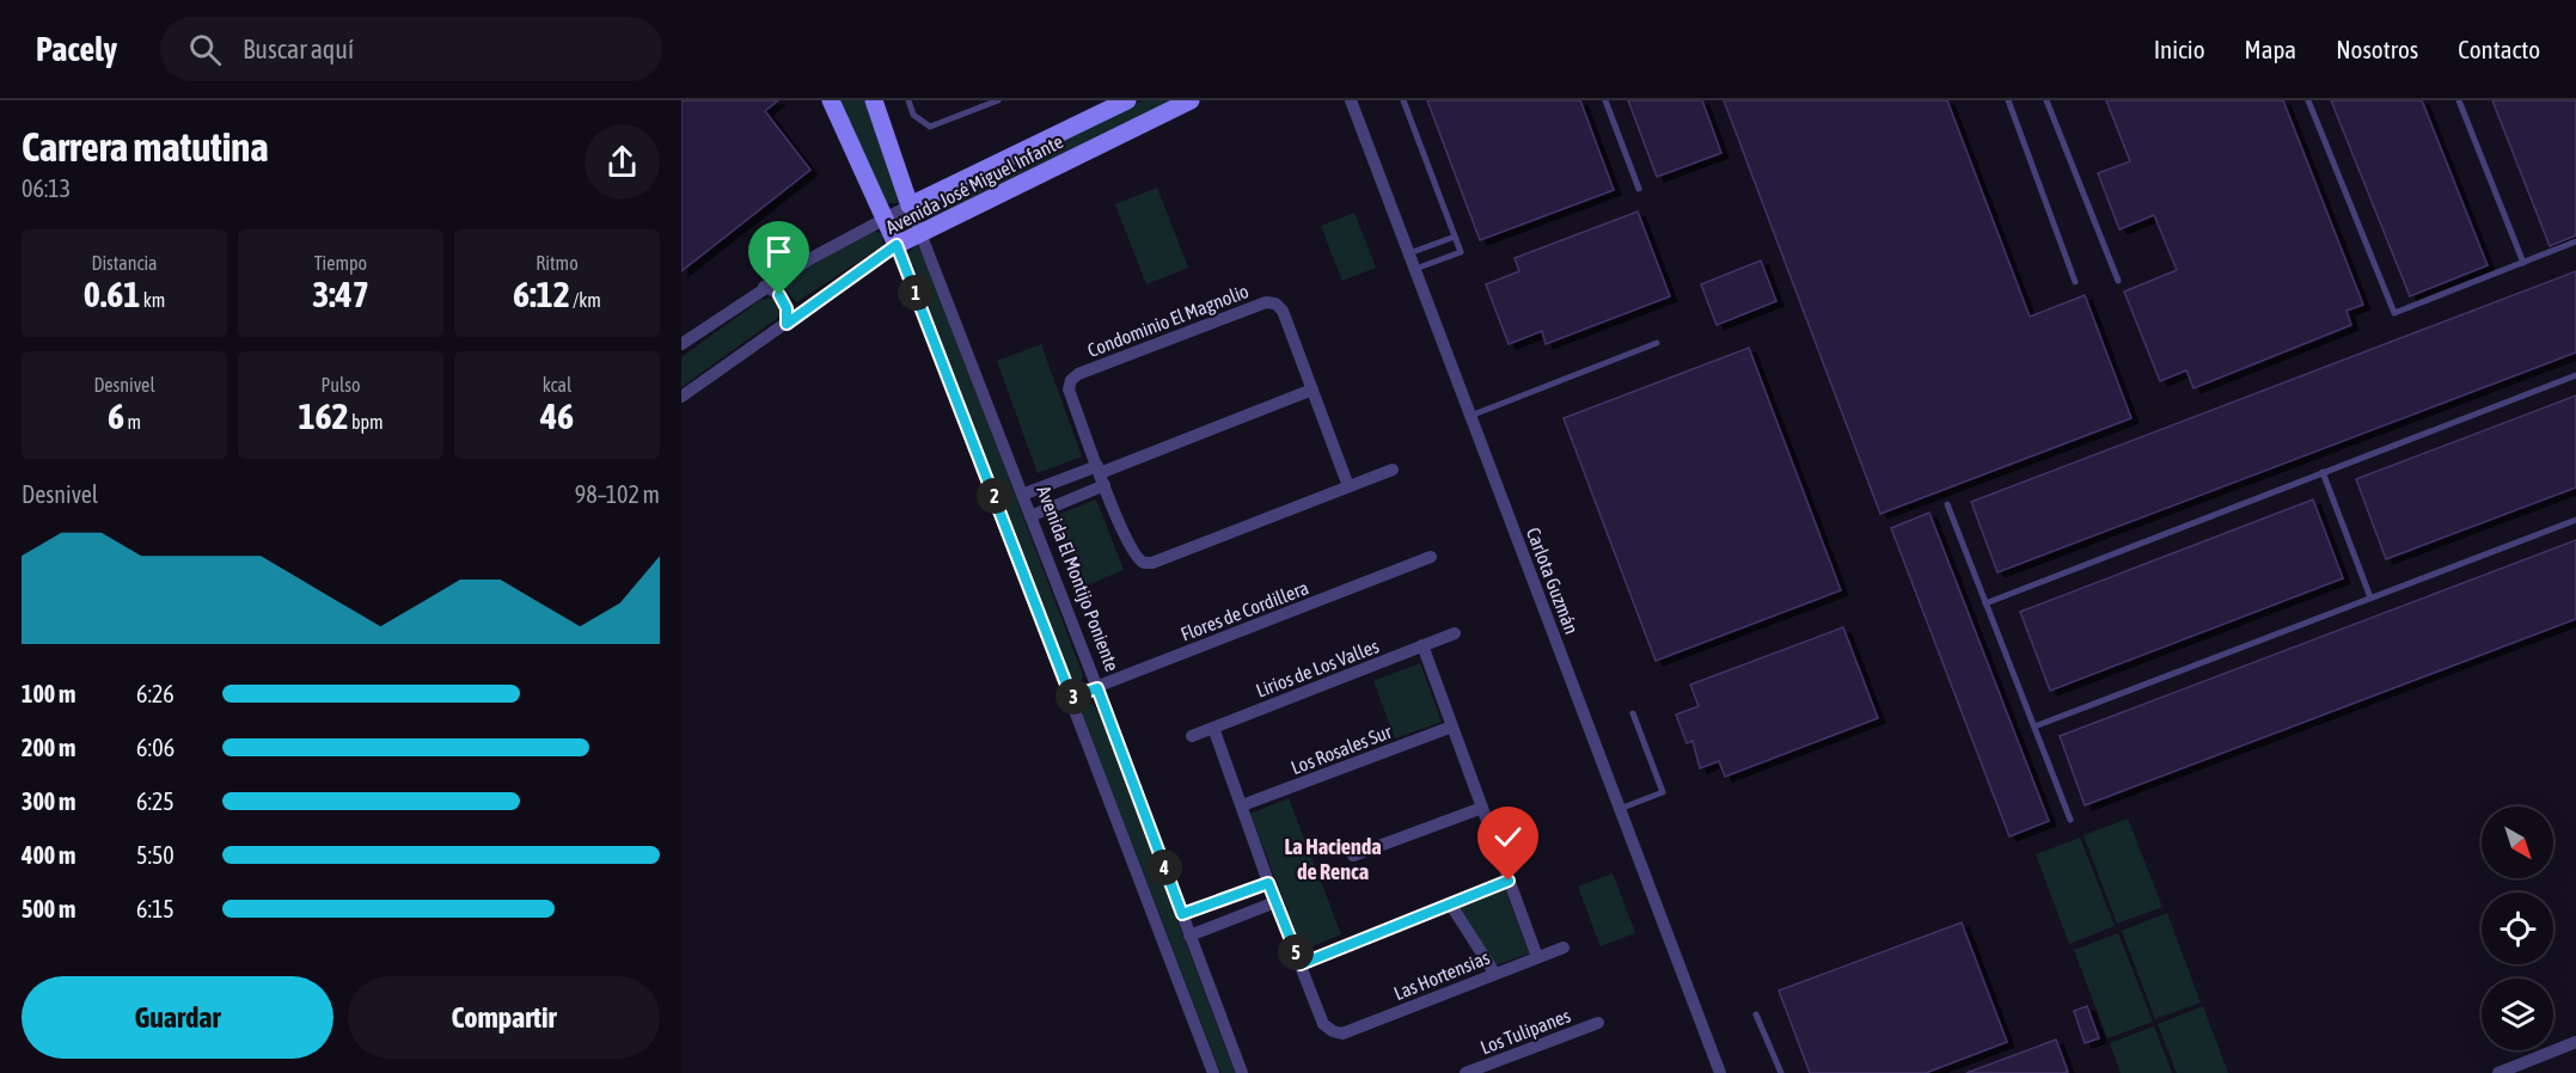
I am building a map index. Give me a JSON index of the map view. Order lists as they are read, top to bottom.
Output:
{
  "streets": {
    "street": [
      "Avenida José Miguel Infante",
      "Condominio El Magnolio",
      "Avenida El Montijo Poniente",
      "Carlota Guzmán",
      "Flores de Cordillera",
      "Lirios de Los Valles",
      "Los Rosales Sur",
      "Las Hortensias",
      "Los Tulipanes"
    ]
  },
  "crossings": [
    ["Avenida José Miguel Infante", "Avenida El Montijo Poniente"],
    ["Avenida El Montijo Poniente", "Flores de Cordillera"]
  ],
  "districts": ["La Hacienda de Renca"],
  "north": "bottom right",
  "page": {
    "header": "Pacely",
    "search": "Buscar aquí",
    "nav": [
      "Inicio",
      "Mapa",
      "Nosotros",
      "Contacto"
    ],
    "heading": ["Carrera matutina", "06:13"],
    "stats": [
      ["Distancia", "0.61 km"],
      ["Tiempo", "3:47"],
      ["Ritmo", "6:12 /km"],
      ["Desnivel", "6 m"],
      ["Pulso", "162 bpm"],
      ["kcal", "46"]
    ],
    "pins": [
      "1",
      "2",
      "3",
      "4",
      "5"
    ],
    "chart": ["Desnivel", "98–102 m"],
    "list": [
      {
        "name": "100 m",
        "note": "6:26"
      },
      {
        "name": "200 m",
        "note": "6:06"
      },
      {
        "name": "300 m",
        "note": "6:25"
      },
      {
        "name": "400 m",
        "note": "5:50"
      },
      {
        "name": "500 m",
        "note": "6:15"
      }
    ],
    "buttons": ["Guardar", "Compartir"]
  }
}
